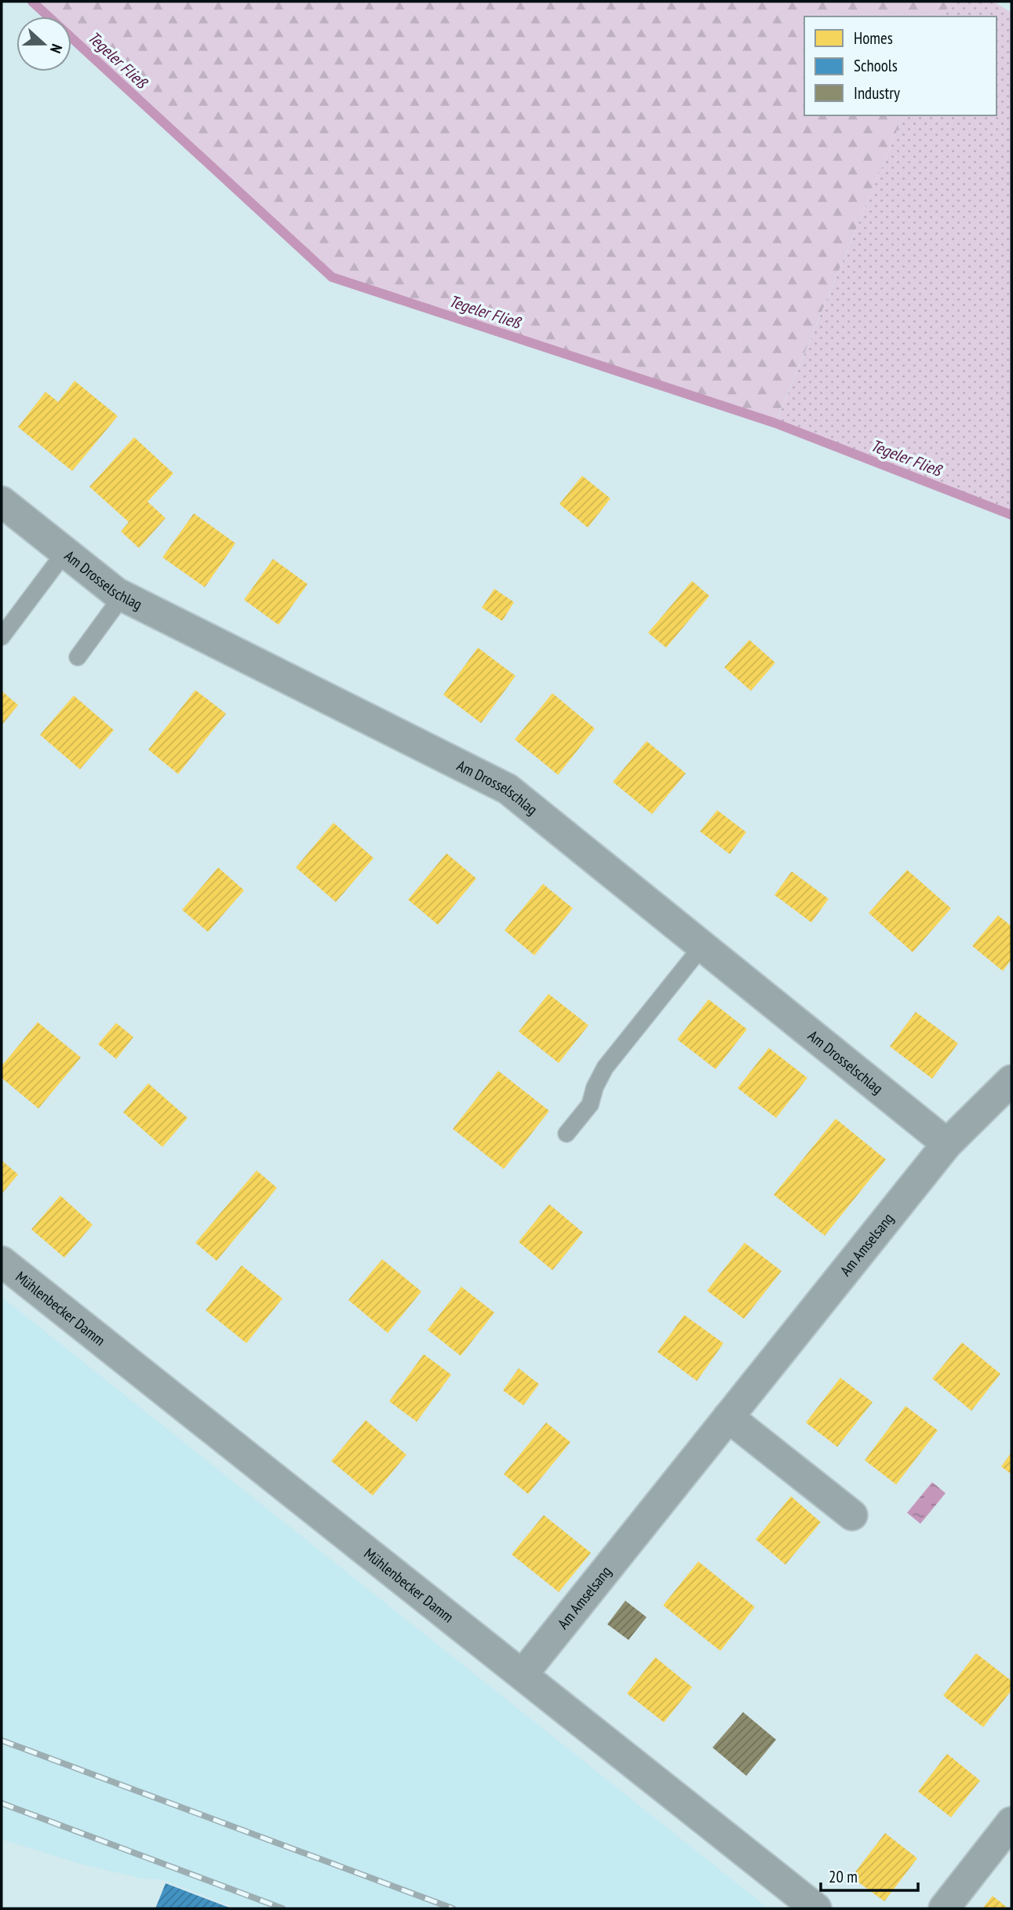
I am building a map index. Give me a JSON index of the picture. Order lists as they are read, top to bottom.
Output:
{
  "streets": {
    "street": ["Am Drosselschlag", "Am Amselsang", "Mühlenbecker Damm"]
  },
  "crossings": [
    ["Am Drosselschlag", "Am Amselsang"],
    ["Am Amselsang", "Mühlenbecker Damm"]
  ],
  "water": ["Tegeler Fließ"],
  "legend": ["Homes", "Schools", "Industry"],
  "scale_bar": "20 m",
  "north": "right"
}
